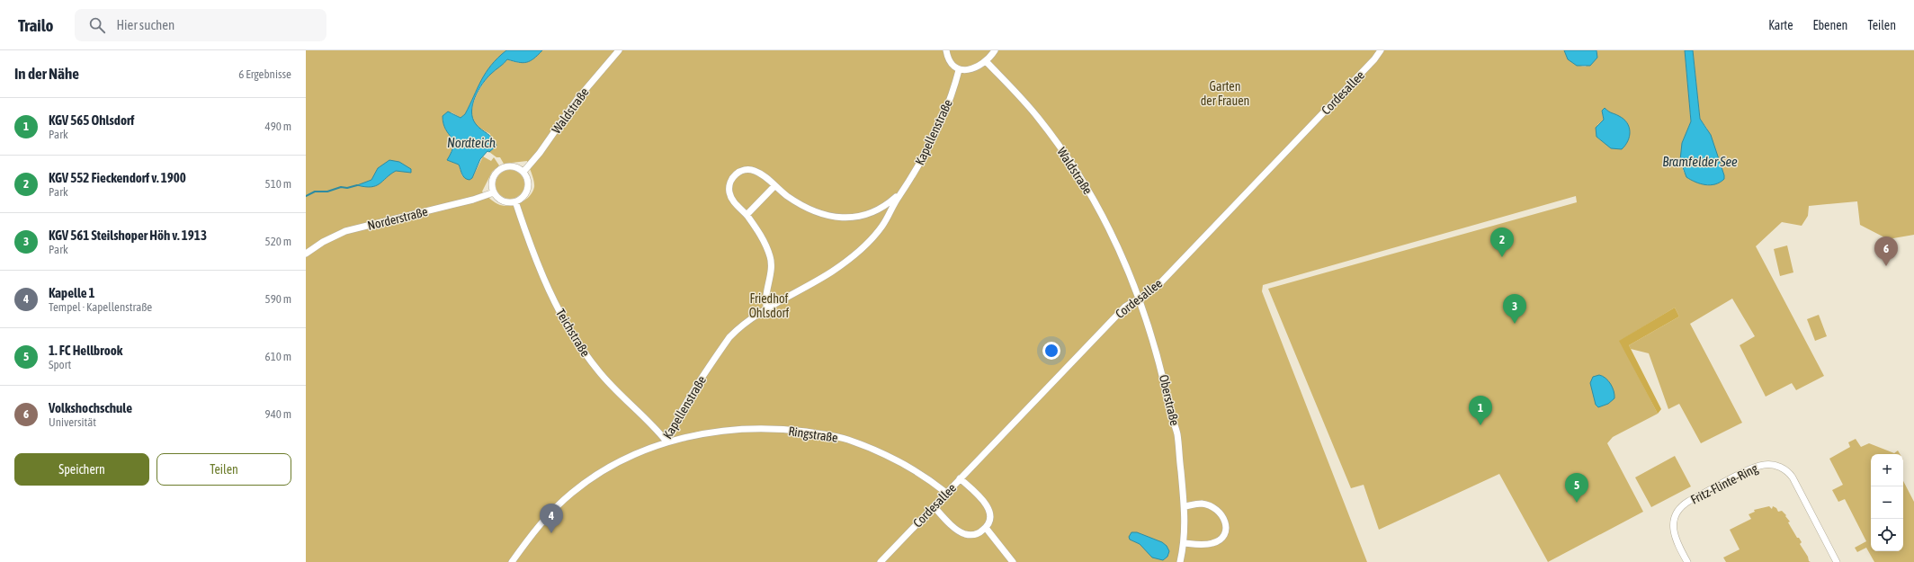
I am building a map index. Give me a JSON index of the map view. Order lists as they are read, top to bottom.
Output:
{
  "streets": {
    "street": [
      "Cordesallee",
      "Waldstraße",
      "Kapellenstraße",
      "Norderstraße",
      "Teichstraße",
      "Oberstraße",
      "Ringstraße",
      "Fritz-Flinte-Ring"
    ]
  },
  "crossings": [
    ["Cordesallee", "Waldstraße"],
    ["Cordesallee", "Oberstraße"],
    ["Cordesallee", "Ringstraße"],
    ["Waldstraße", "Norderstraße"],
    ["Waldstraße", "Teichstraße"],
    ["Waldstraße", "Oberstraße"],
    ["Kapellenstraße", "Teichstraße"],
    ["Kapellenstraße", "Ringstraße"],
    ["Norderstraße", "Teichstraße"],
    ["Teichstraße", "Ringstraße"]
  ],
  "water": ["Nordteich", "Bramfelder See"],
  "parks": ["Garten der Frauen", "Friedhof Ohlsdorf"],
  "page": {
    "header": "Trailo",
    "search": "Hier suchen",
    "nav": ["Karte", "Ebenen", "Teilen"],
    "heading": ["In der Nähe", "6 Ergebnisse"],
    "list": [
      {
        "mark": "1",
        "name": "KGV 565 Ohlsdorf",
        "note": "Park",
        "value": "490 m"
      },
      {
        "mark": "2",
        "name": "KGV 552 Fieckendorf v. 1900",
        "note": "Park",
        "value": "510 m"
      },
      {
        "mark": "3",
        "name": "KGV 561 Steilshoper Höh v. 1913",
        "note": "Park",
        "value": "520 m"
      },
      {
        "mark": "4",
        "name": "Kapelle 1",
        "note": "Tempel · Kapellenstraße",
        "value": "590 m"
      },
      {
        "mark": "5",
        "name": "1. FC Hellbrook",
        "note": "Sport",
        "value": "610 m"
      },
      {
        "mark": "6",
        "name": "Volkshochschule",
        "note": "Universität",
        "value": "940 m"
      }
    ],
    "pins": [
      "2",
      "6",
      "3",
      "1",
      "5",
      "4"
    ],
    "buttons": ["Speichern", "Teilen"],
    "map_buttons": ["+", "−"]
  }
}
